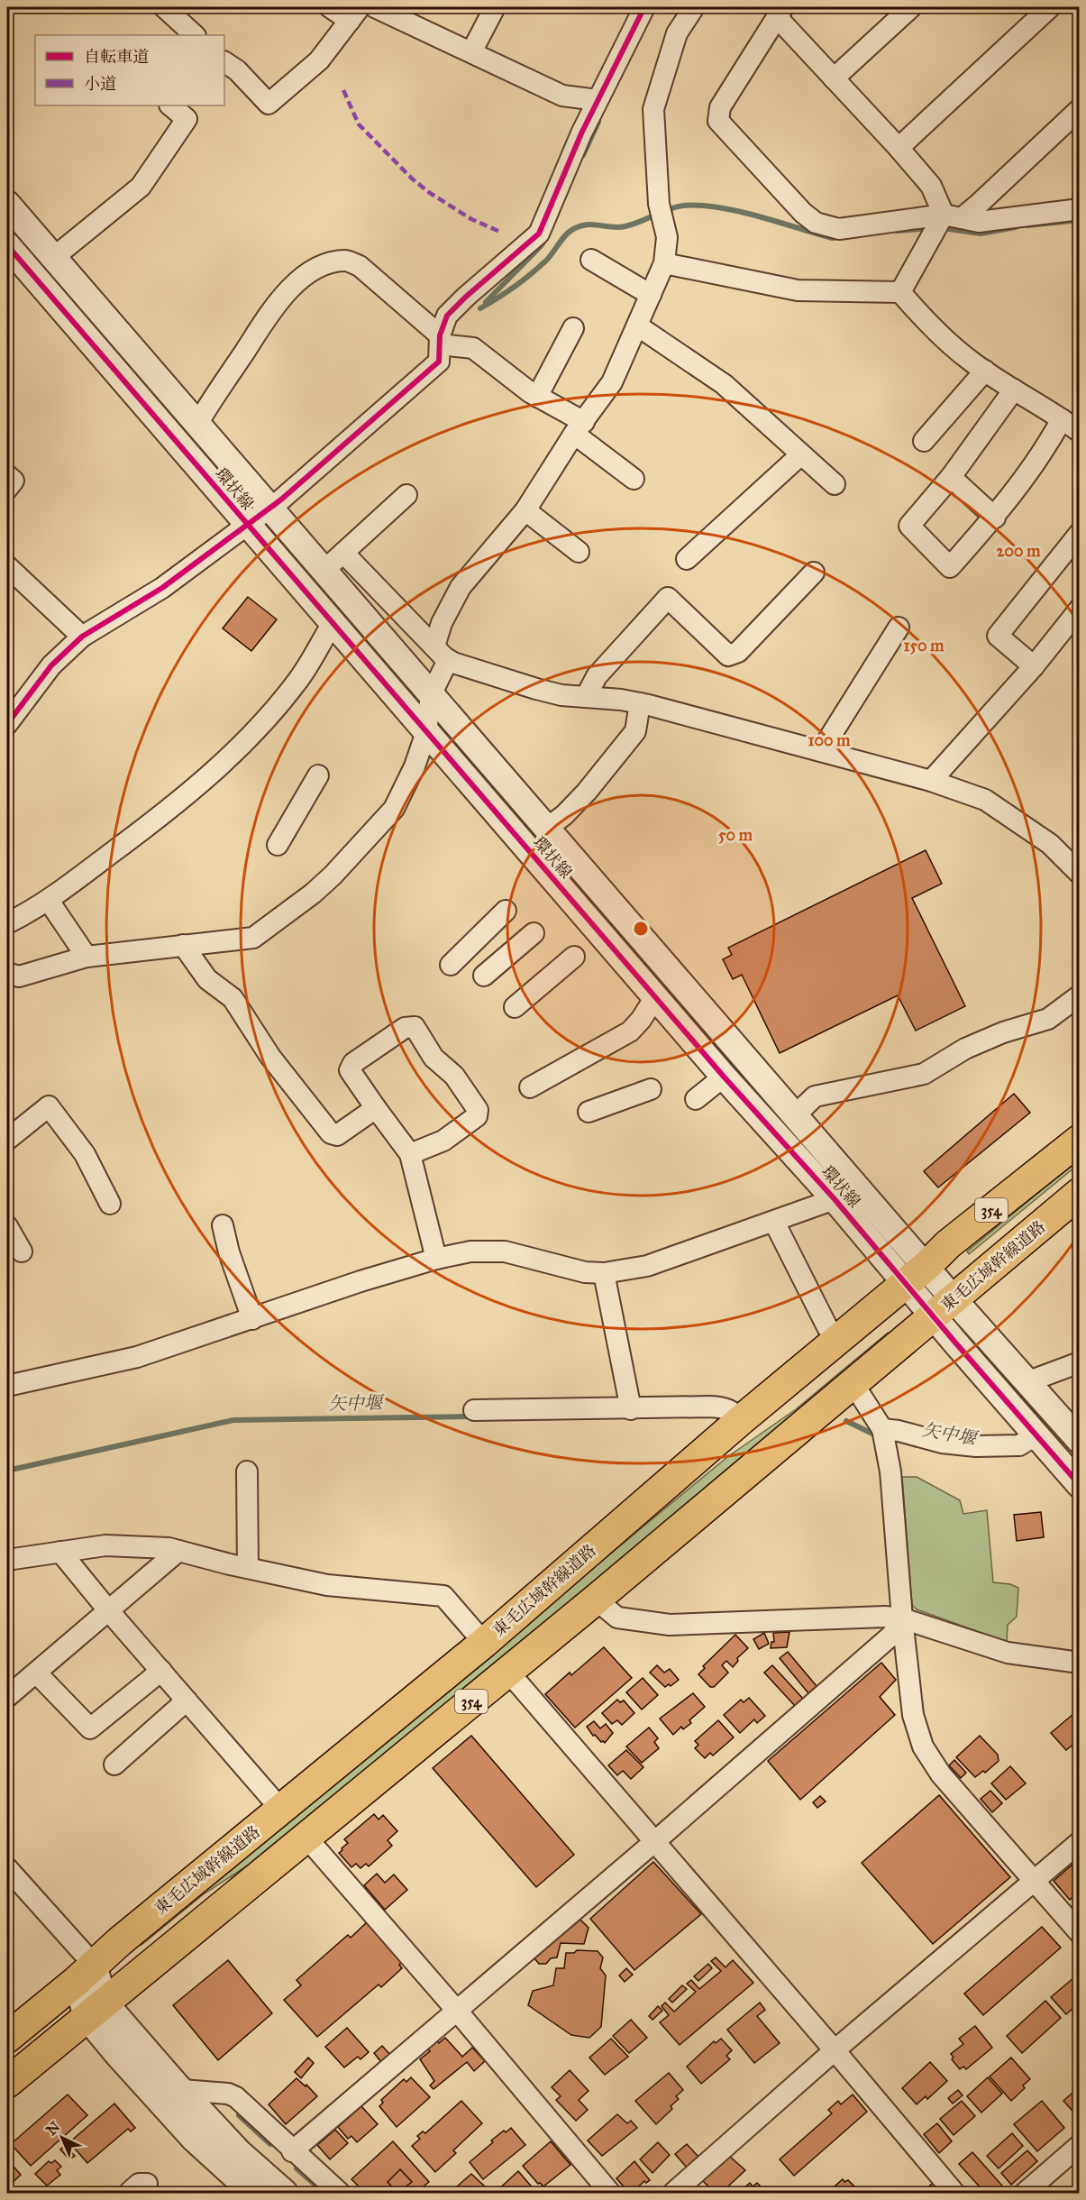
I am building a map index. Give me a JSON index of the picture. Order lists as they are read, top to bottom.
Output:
{
  "streets": {
    "highway": ["354", "東毛広域幹線道路"],
    "street": ["環状線"]
  },
  "crossings": [
    ["環状線", "東毛広域幹線道路"]
  ],
  "water": ["矢中堰"],
  "legend": ["自転車道", "小道"],
  "north": "top left",
  "rings": [
    "200 m",
    "150 m",
    "100 m",
    "50 m"
  ]
}
